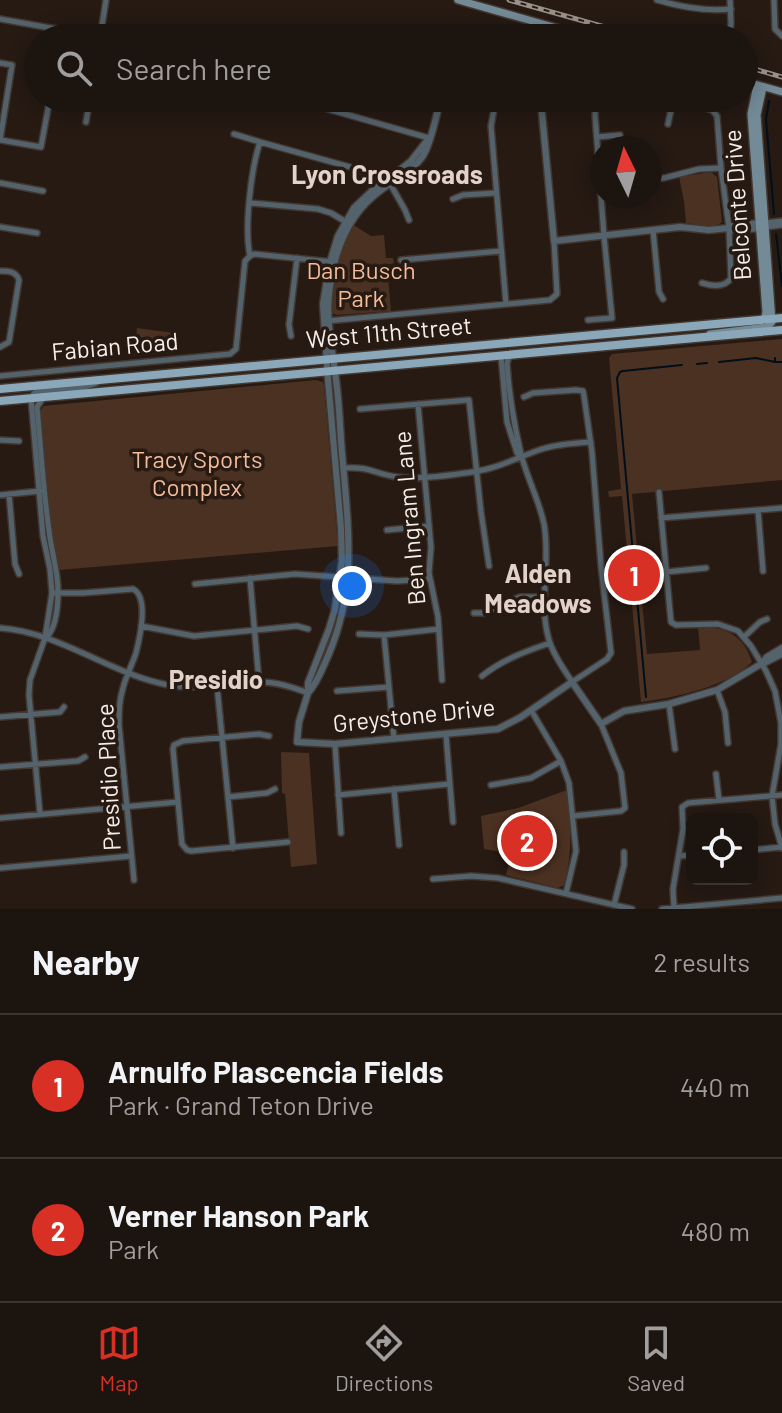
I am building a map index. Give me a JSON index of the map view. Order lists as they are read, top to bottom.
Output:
{
  "streets": {
    "main road": ["Belconte Drive", "West 11th Street"],
    "street": [
      "Fabian Road",
      "Ben Ingram Lane",
      "Greystone Drive",
      "Presidio Place"
    ]
  },
  "crossings": [
    ["Belconte Drive", "West 11th Street"]
  ],
  "districts": ["Lyon Crossroads", "Alden Meadows", "Presidio"],
  "parks": ["Dan Busch Park", "Tracy Sports Complex"],
  "north": "top",
  "page": {
    "search": "Search here",
    "pins": ["1", "2"],
    "heading": ["Nearby", "2 results"],
    "list": [
      {
        "mark": "1",
        "name": "Arnulfo Plascencia Fields",
        "note": "Park · Grand Teton Drive",
        "value": "440 m"
      },
      {
        "mark": "2",
        "name": "Verner Hanson Park",
        "note": "Park",
        "value": "480 m"
      }
    ],
    "nav": ["Map", "Directions", "Saved"]
  }
}
